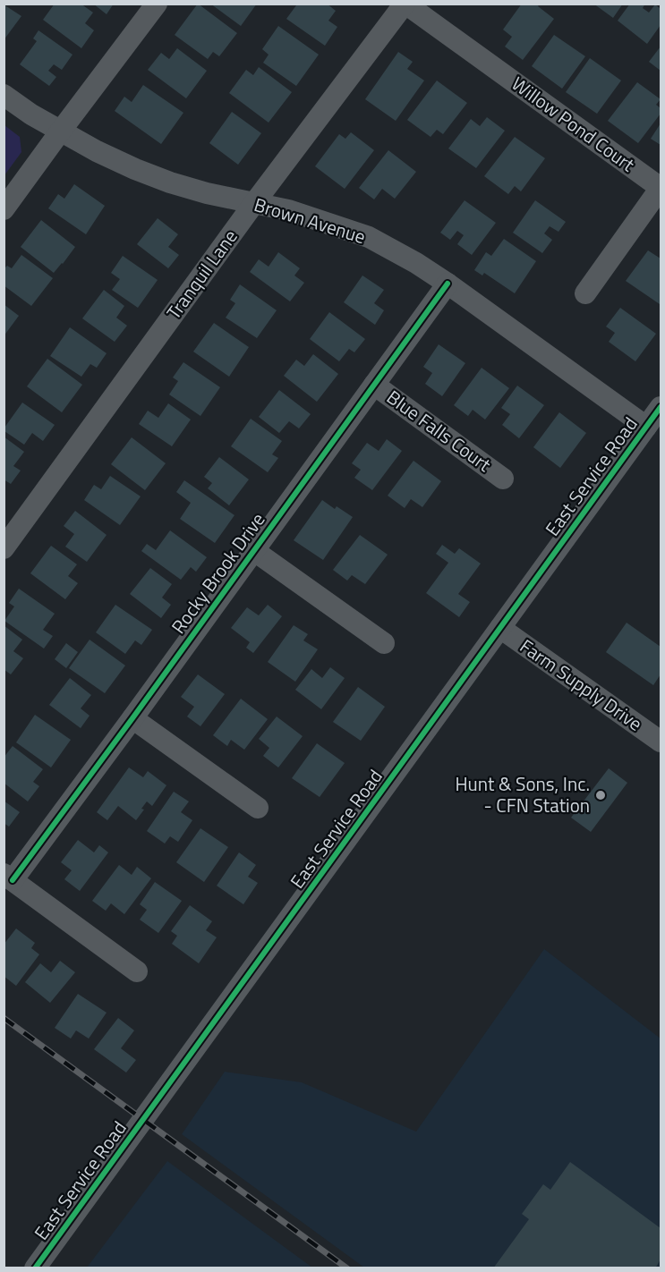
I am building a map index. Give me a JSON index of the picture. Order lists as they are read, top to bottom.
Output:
{
  "streets": {
    "street": [
      "Willow Pond Court",
      "Brown Avenue",
      "Tranquil Lane",
      "Blue Falls Court",
      "East Service Road",
      "Rocky Brook Drive",
      "Farm Supply Drive"
    ]
  },
  "crossings": [
    ["Willow Pond Court", "Tranquil Lane"],
    ["Brown Avenue", "Tranquil Lane"],
    ["Brown Avenue", "East Service Road"],
    ["Brown Avenue", "Rocky Brook Drive"],
    ["Blue Falls Court", "Rocky Brook Drive"],
    ["East Service Road", "Farm Supply Drive"]
  ],
  "places": ["Hunt & Sons, Inc. - CFN Station"]
}
